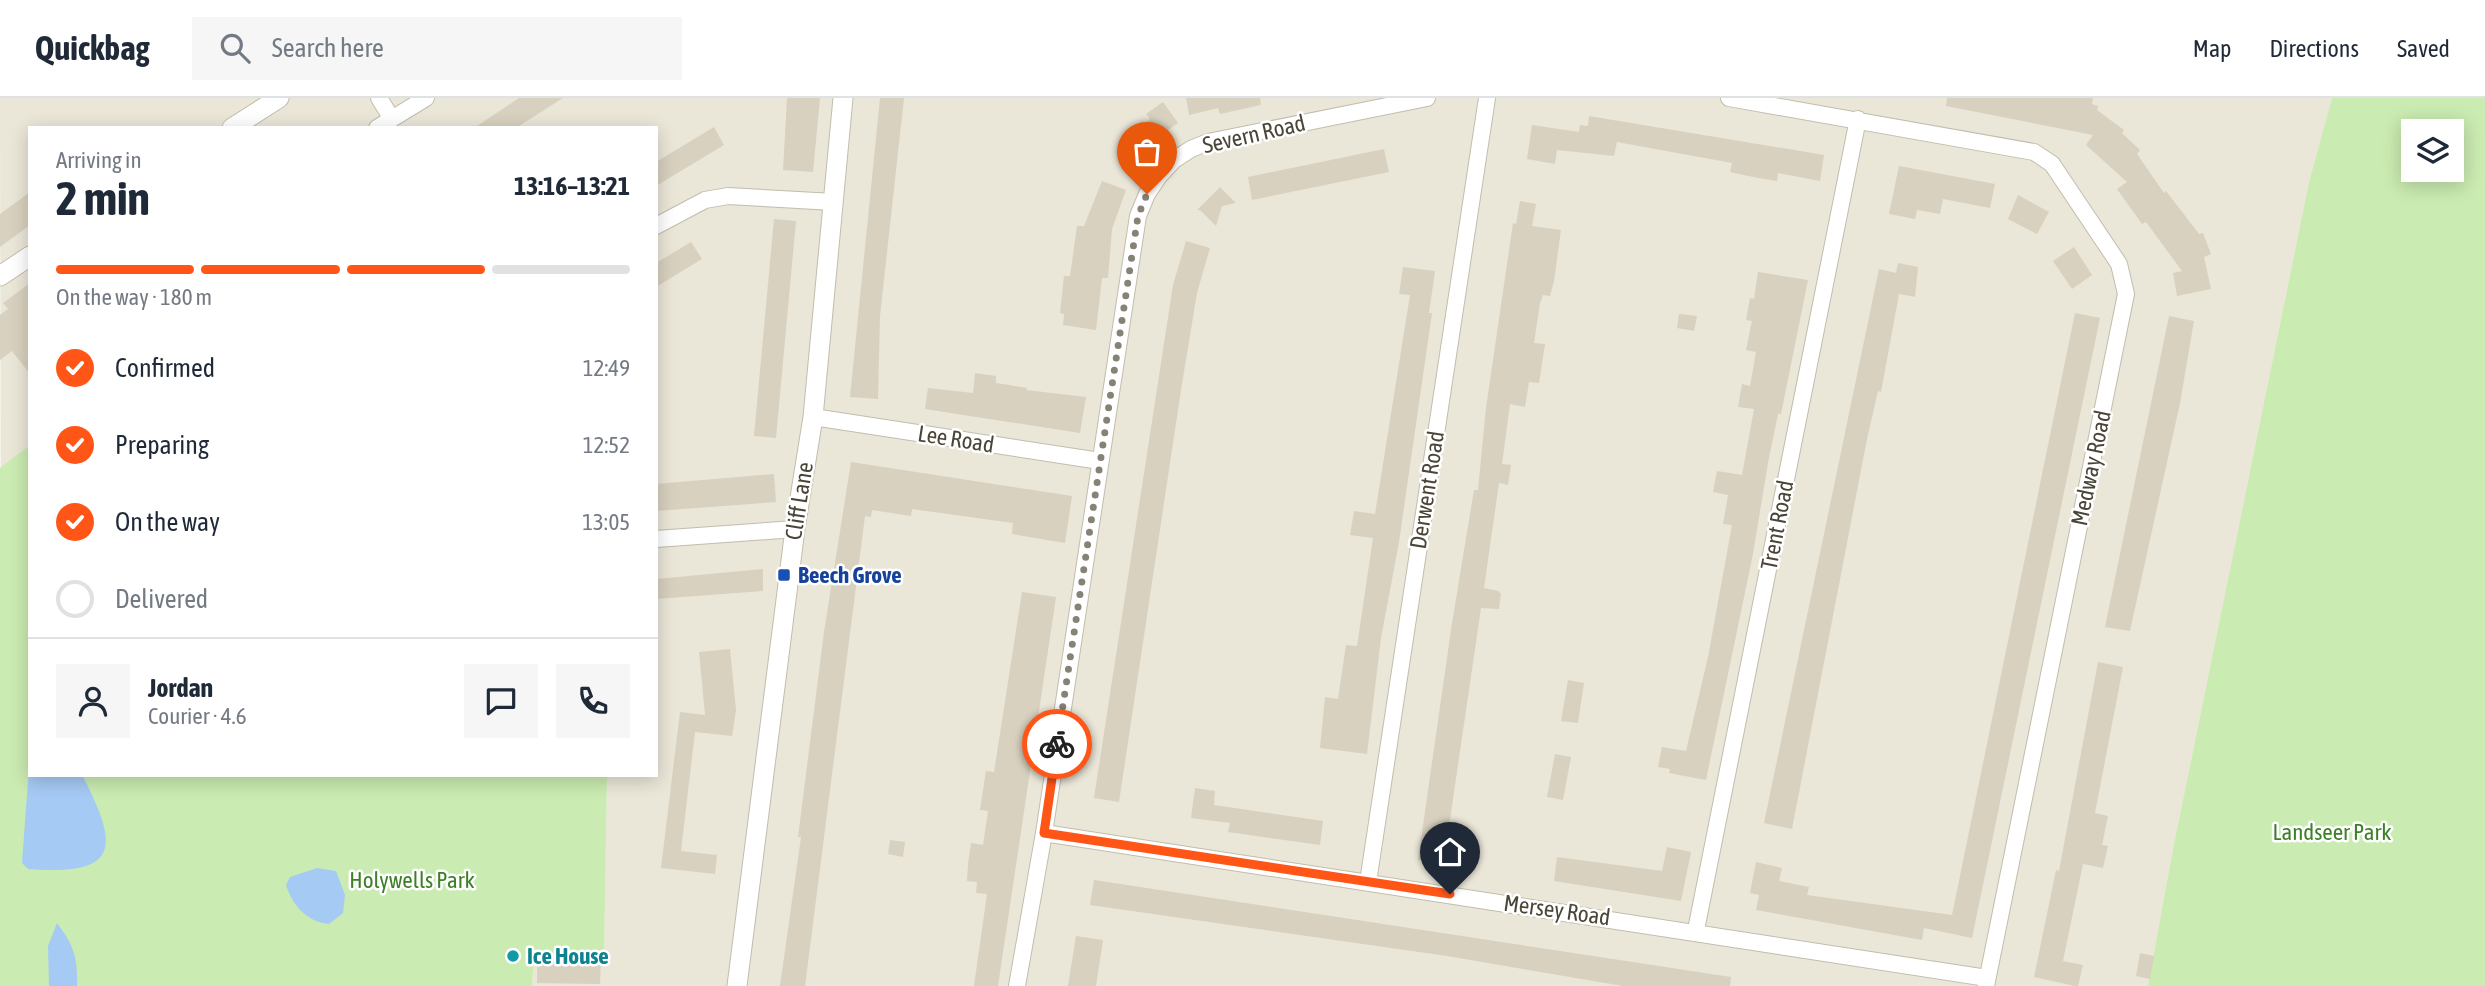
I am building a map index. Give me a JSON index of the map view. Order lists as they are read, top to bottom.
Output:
{
  "streets": {
    "street": [
      "Severn Road",
      "Lee Road",
      "Medway Road",
      "Derwent Road",
      "Cliff Lane",
      "Trent Road",
      "Mersey Road"
    ]
  },
  "crossings": [
    ["Severn Road", "Lee Road"],
    ["Severn Road", "Mersey Road"],
    ["Lee Road", "Cliff Lane"],
    ["Medway Road", "Trent Road"],
    ["Medway Road", "Mersey Road"],
    ["Derwent Road", "Mersey Road"],
    ["Trent Road", "Mersey Road"]
  ],
  "parks": ["Landseer Park", "Holywells Park"],
  "places": {
    "transit": ["Beech Grove"],
    "other": ["Ice House"]
  },
  "page": {
    "header": "Quickbag",
    "search": "Search here",
    "nav": ["Map", "Directions", "Saved"],
    "heading": ["2 min", "Arriving in", "13:16–13:21"],
    "panel": ["Jordan", "Courier · 4.6"],
    "bar": "On the way · 180 m",
    "list": [
      ["Confirmed", "12:49"],
      ["Preparing", "12:52"],
      ["On the way", "13:05"],
      "Delivered"
    ]
  }
}
